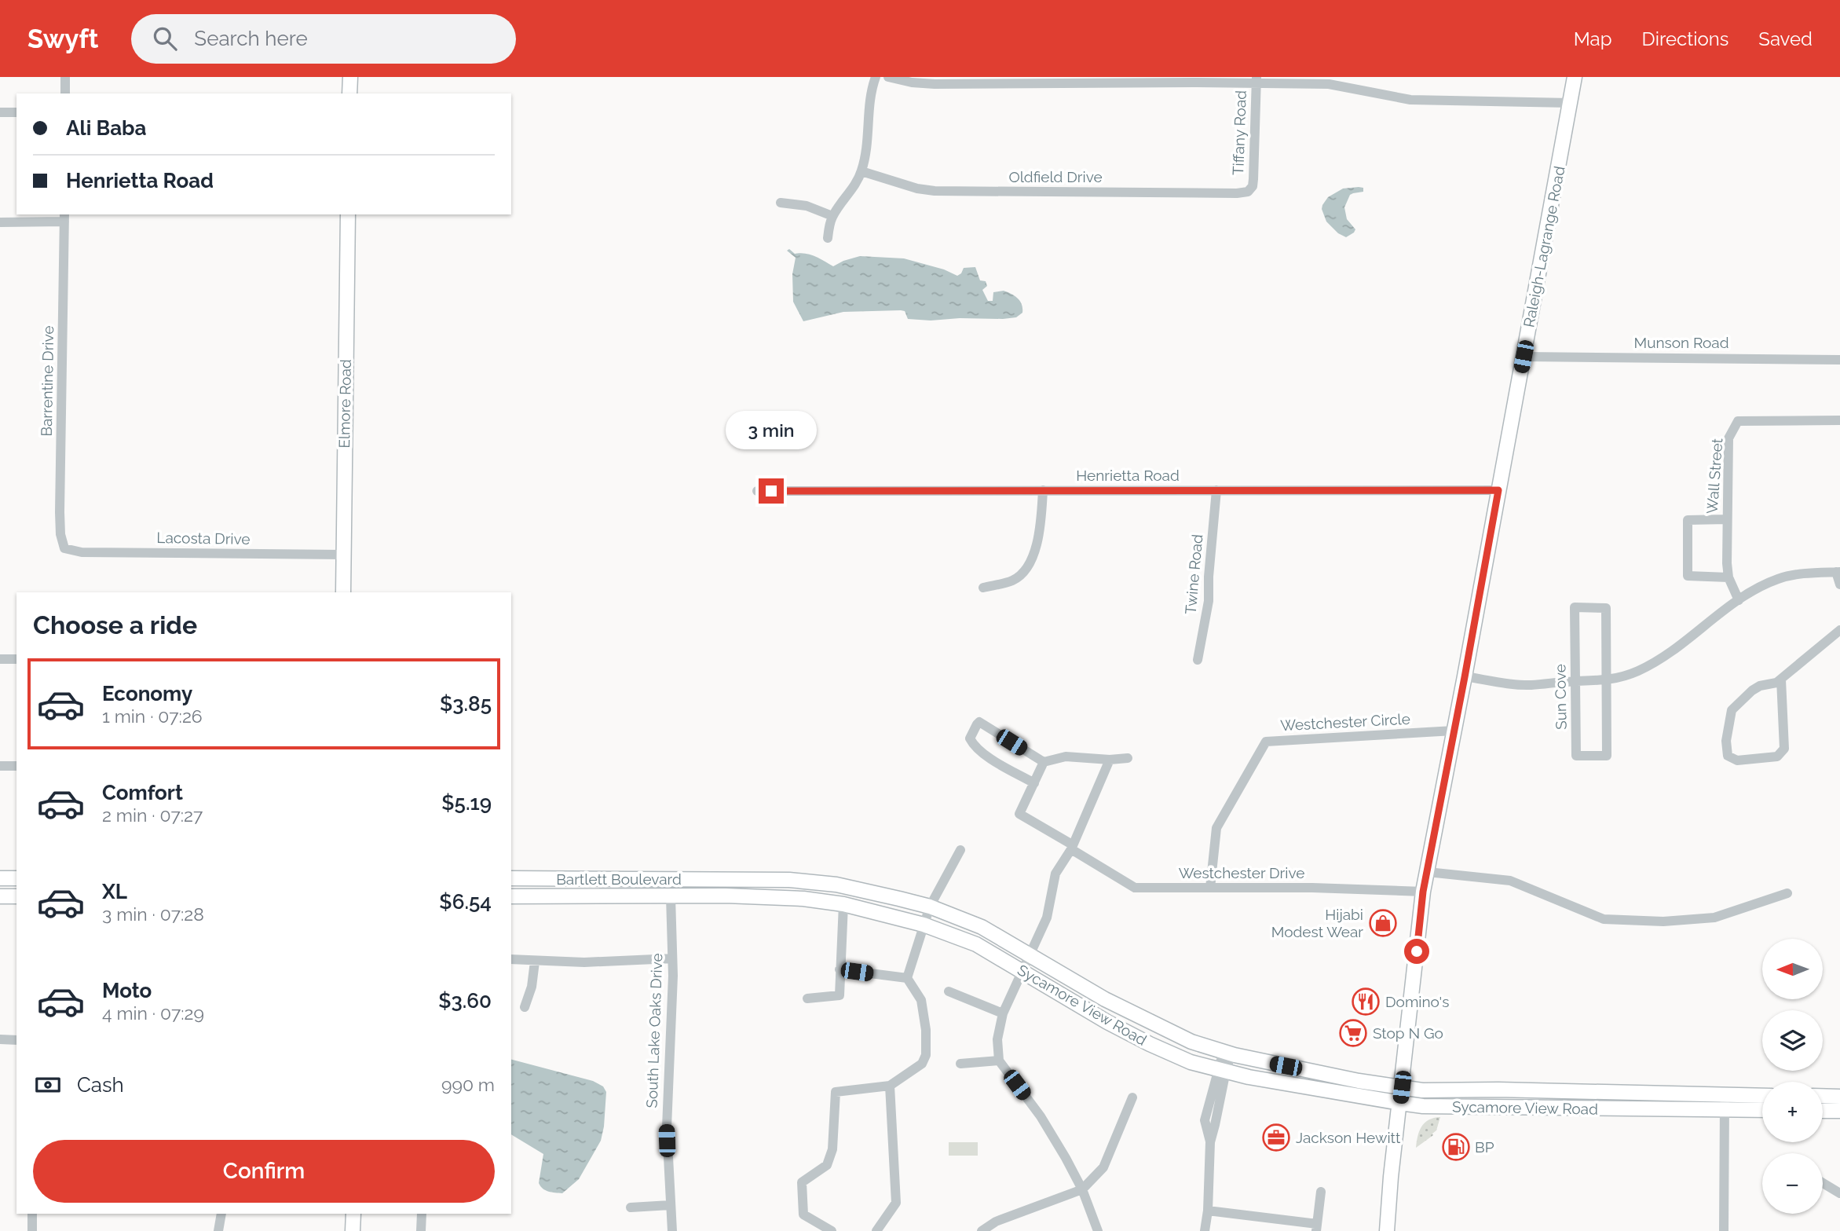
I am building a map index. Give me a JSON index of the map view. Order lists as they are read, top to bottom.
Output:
{
  "streets": {
    "main road": [
      "Raleigh-Lagrange Road",
      "Elmore Road",
      "Bartlett Boulevard",
      "Sycamore View Road"
    ],
    "street": [
      "Tiffany Road",
      "Oldfield Drive",
      "Munson Road",
      "Barrentine Drive",
      "Henrietta Road",
      "Wall Street",
      "Lacosta Drive",
      "Twine Road",
      "Sun Cove",
      "Westchester Circle",
      "Westchester Drive",
      "South Lake Oaks Drive"
    ]
  },
  "crossings": [
    ["Tiffany Road", "Oldfield Drive"],
    ["Raleigh-Lagrange Road", "Munson Road"],
    ["Raleigh-Lagrange Road", "Henrietta Road"],
    ["Raleigh-Lagrange Road", "Westchester Circle"],
    ["Raleigh-Lagrange Road", "Westchester Drive"],
    ["Raleigh-Lagrange Road", "Sycamore View Road"],
    ["Barrentine Drive", "Lacosta Drive"],
    ["Elmore Road", "Lacosta Drive"],
    ["Henrietta Road", "Twine Road"],
    ["Westchester Circle", "Westchester Drive"],
    ["Bartlett Boulevard", "Sycamore View Road"],
    ["Bartlett Boulevard", "South Lake Oaks Drive"]
  ],
  "places": {
    "shop": ["Hijabi Modest Wear"],
    "restaurant": ["Domino's"],
    "supermarket": ["Stop N Go"],
    "office": ["Jackson Hewitt"],
    "fuel station": ["BP"]
  },
  "north": "left",
  "page": {
    "header": "Swyft",
    "search": "Search here",
    "nav": ["Map", "Directions", "Saved"],
    "banner": ["Ali Baba", "Henrietta Road"],
    "bubble": "3 min",
    "heading": "Choose a ride",
    "list": [
      {
        "name": "Economy",
        "note": "1 min · 07:26",
        "value": "$3.85"
      },
      {
        "name": "Comfort",
        "note": "2 min · 07:27",
        "value": "$5.19"
      },
      {
        "name": "XL",
        "note": "3 min · 07:28",
        "value": "$6.54"
      },
      {
        "name": "Moto",
        "note": "4 min · 07:29",
        "value": "$3.60"
      }
    ],
    "map_buttons": ["+", "−"],
    "pay": ["Cash", "990 m"],
    "buttons": "Confirm"
  }
}
